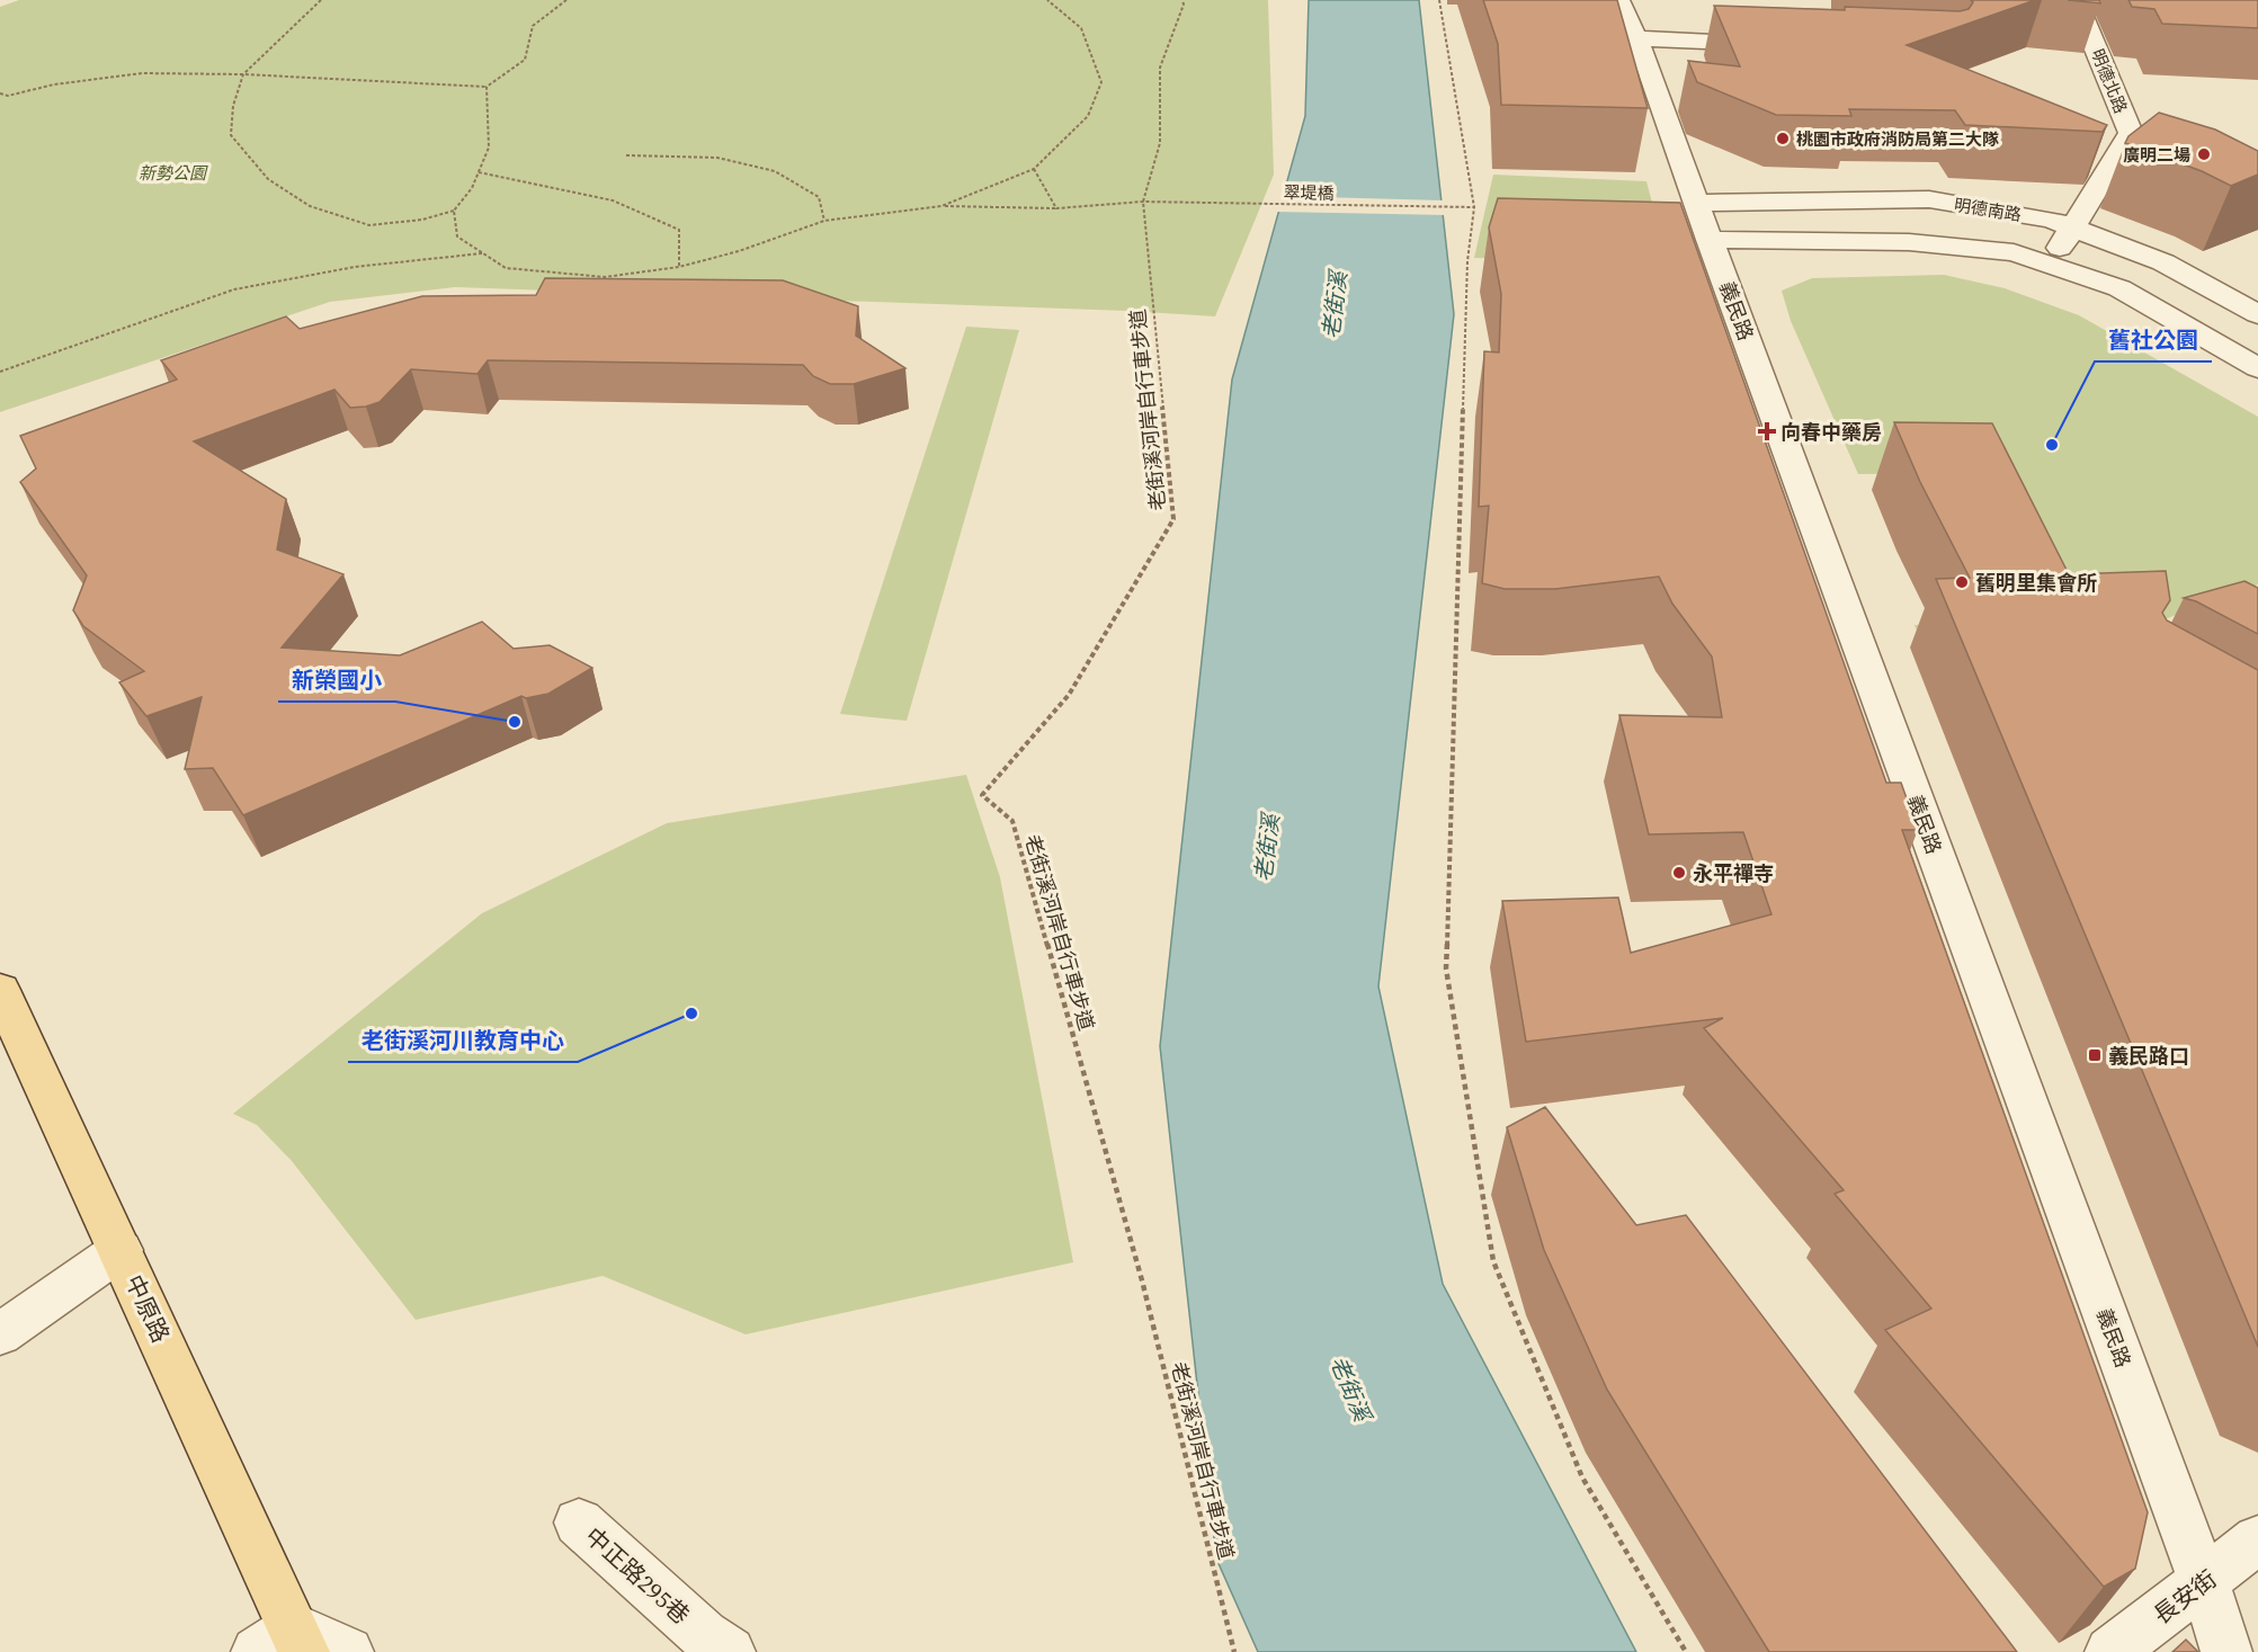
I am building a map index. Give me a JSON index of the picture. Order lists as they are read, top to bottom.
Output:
{
  "streets": {
    "main road": ["中原路"],
    "street": [
      "明德北路",
      "明德南路",
      "義民路",
      "中正路295巷",
      "長安街"
    ],
    "path": ["翠堤橋", "老街溪河岸自行車步道"]
  },
  "crossings": [
    ["明德北路", "明德南路"],
    ["翠堤橋", "老街溪河岸自行車步道"],
    ["明德南路", "義民路"],
    ["義民路", "長安街"]
  ],
  "water": ["老街溪"],
  "parks": ["新勢公園"],
  "places": {
    "other": [
      "桃園市政府消防局第二大隊",
      "廣明二場",
      "舊社公園",
      "舊明里集會所",
      "新榮國小",
      "永平禪寺",
      "老街溪河川教育中心"
    ],
    "health": ["向春中藥房"],
    "transit": ["義民路口"]
  }
}
